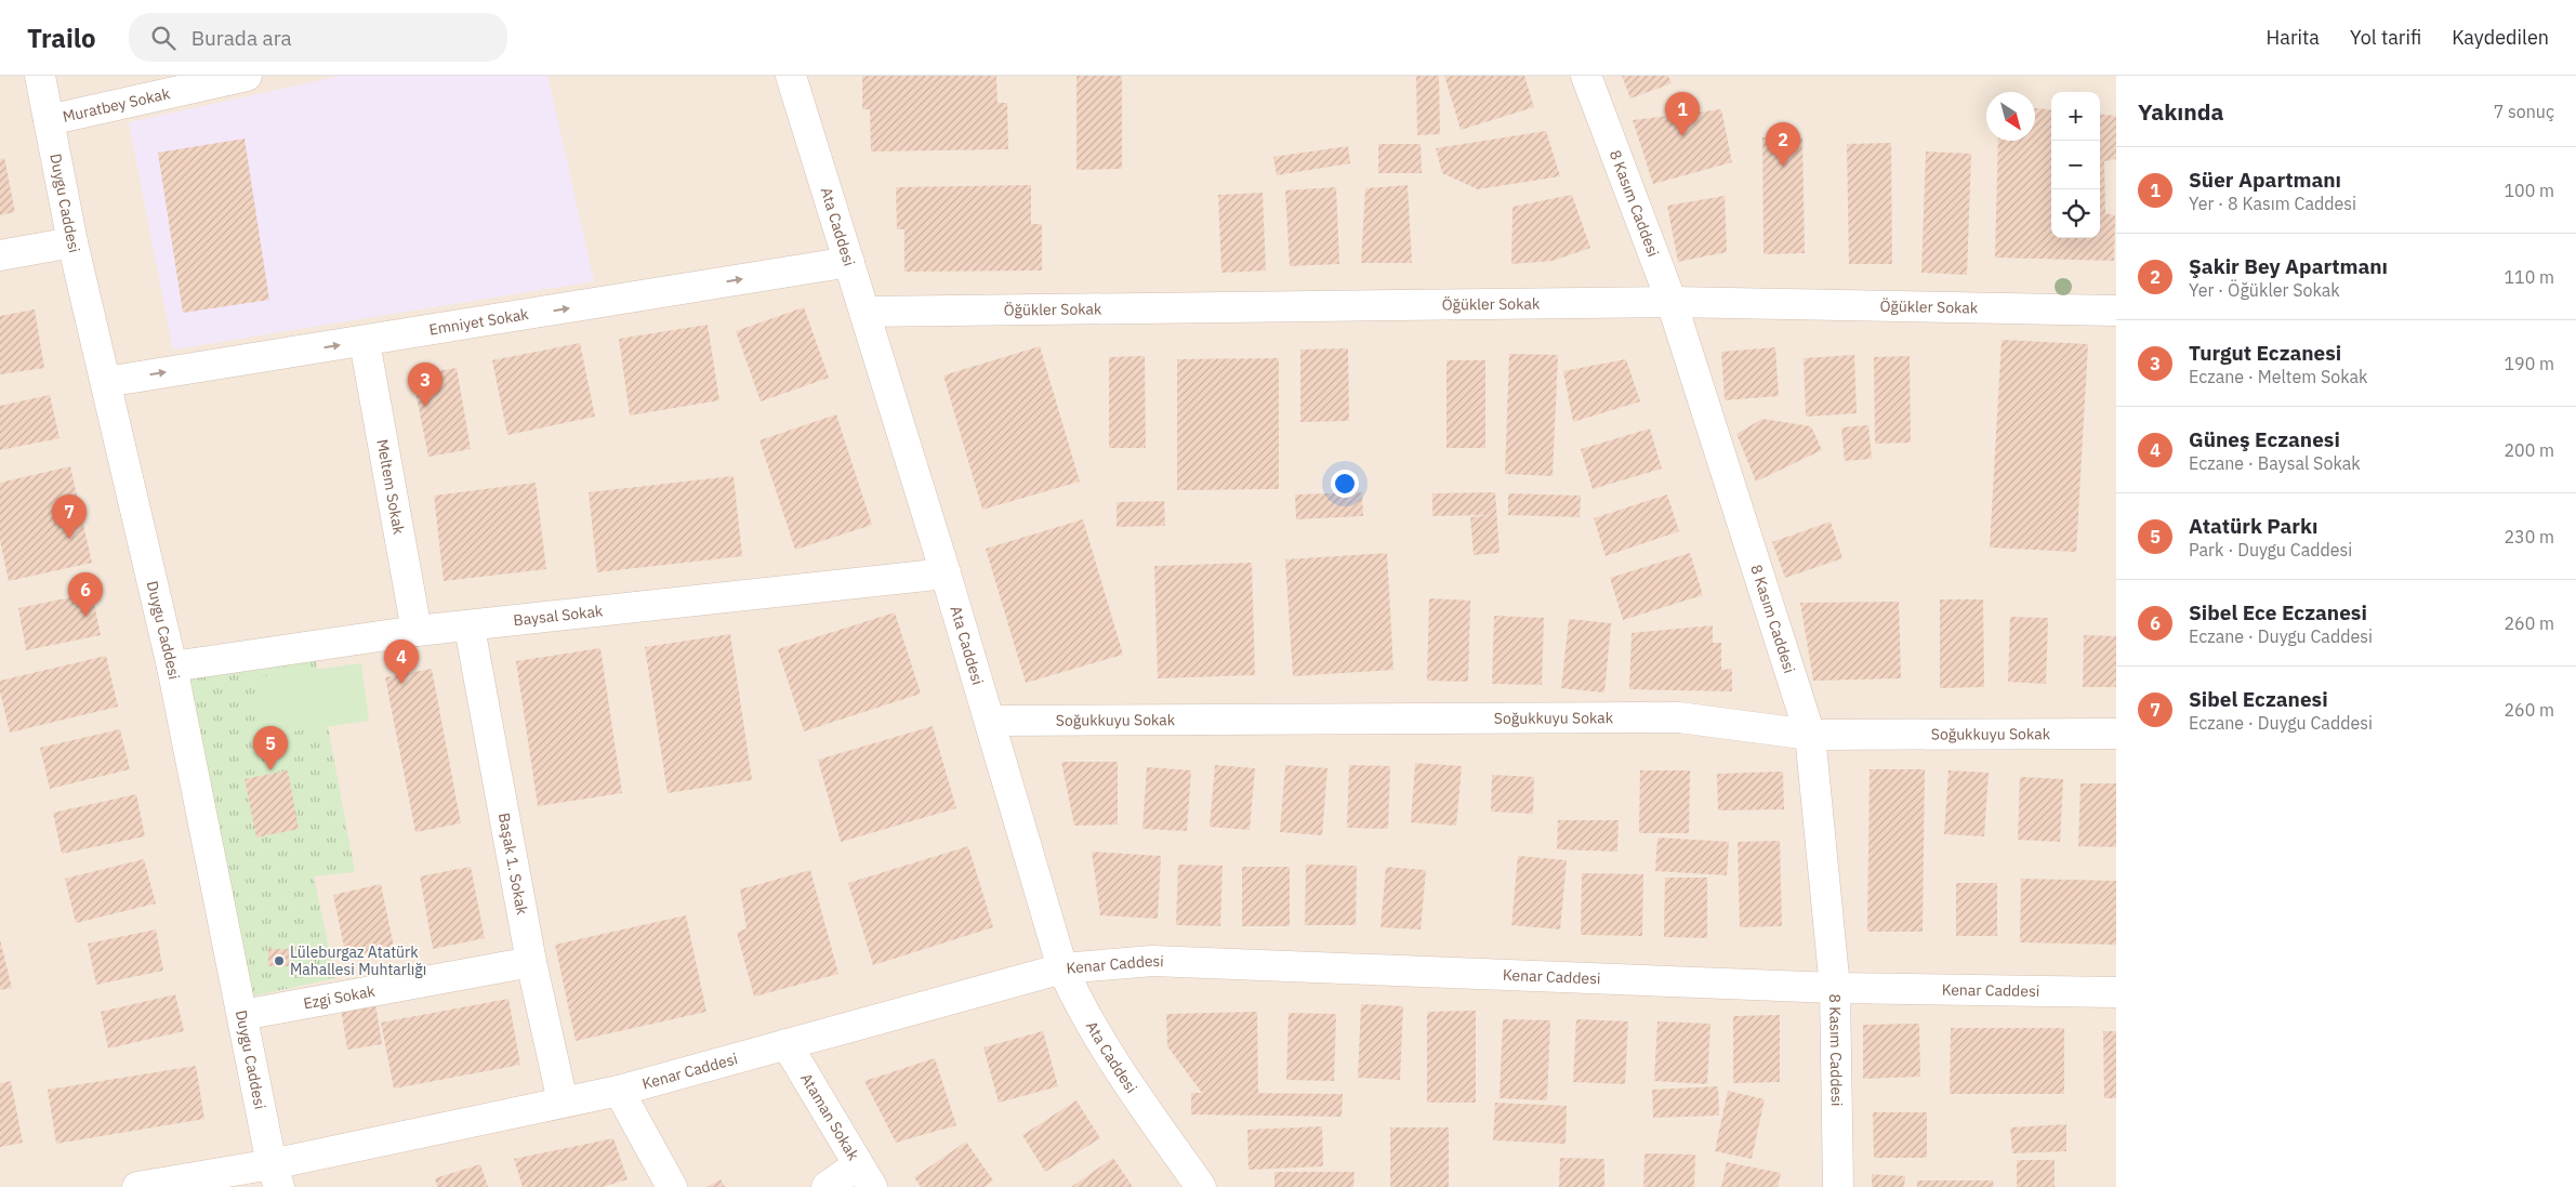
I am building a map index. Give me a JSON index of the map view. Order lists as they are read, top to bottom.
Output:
{
  "streets": {
    "street": [
      "Muratbey Sokak",
      "Duygu Caddesi",
      "8 Kasım Caddesi",
      "Ata Caddesi",
      "Öğükler Sokak",
      "Emniyet Sokak",
      "Meltem Sokak",
      "Baysal Sokak",
      "Soğukkuyu Sokak",
      "Başak 1. Sokak",
      "Kenar Caddesi",
      "Ezgi Sokak",
      "Ataman Sokak"
    ]
  },
  "crossings": [
    ["Muratbey Sokak", "Duygu Caddesi"],
    ["Duygu Caddesi", "Emniyet Sokak"],
    ["Duygu Caddesi", "Baysal Sokak"],
    ["Duygu Caddesi", "Kenar Caddesi"],
    ["Duygu Caddesi", "Ezgi Sokak"],
    ["8 Kasım Caddesi", "Öğükler Sokak"],
    ["8 Kasım Caddesi", "Soğukkuyu Sokak"],
    ["8 Kasım Caddesi", "Kenar Caddesi"],
    ["Ata Caddesi", "Öğükler Sokak"],
    ["Ata Caddesi", "Emniyet Sokak"],
    ["Ata Caddesi", "Baysal Sokak"],
    ["Ata Caddesi", "Soğukkuyu Sokak"],
    ["Ata Caddesi", "Kenar Caddesi"],
    ["Emniyet Sokak", "Meltem Sokak"],
    ["Meltem Sokak", "Baysal Sokak"],
    ["Baysal Sokak", "Başak 1. Sokak"],
    ["Başak 1. Sokak", "Kenar Caddesi"],
    ["Başak 1. Sokak", "Ezgi Sokak"],
    ["Kenar Caddesi", "Ataman Sokak"]
  ],
  "one_way": ["Emniyet Sokak"],
  "places": ["Lüleburgaz Atatürk Mahallesi Muhtarlığı"],
  "north": "bottom right",
  "page": {
    "header": "Trailo",
    "search": "Burada ara",
    "nav": ["Harita", "Yol tarifi", "Kaydedilen"],
    "heading": ["Yakında", "7 sonuç"],
    "map_buttons": ["+", "−"],
    "pins": [
      "1",
      "2",
      "3",
      "7",
      "6",
      "4",
      "5"
    ],
    "list": [
      {
        "mark": "1",
        "name": "Süer Apartmanı",
        "note": "Yer · 8 Kasım Caddesi",
        "value": "100 m"
      },
      {
        "mark": "2",
        "name": "Şakir Bey Apartmanı",
        "note": "Yer · Öğükler Sokak",
        "value": "110 m"
      },
      {
        "mark": "3",
        "name": "Turgut Eczanesi",
        "note": "Eczane · Meltem Sokak",
        "value": "190 m"
      },
      {
        "mark": "4",
        "name": "Güneş Eczanesi",
        "note": "Eczane · Baysal Sokak",
        "value": "200 m"
      },
      {
        "mark": "5",
        "name": "Atatürk Parkı",
        "note": "Park · Duygu Caddesi",
        "value": "230 m"
      },
      {
        "mark": "6",
        "name": "Sibel Ece Eczanesi",
        "note": "Eczane · Duygu Caddesi",
        "value": "260 m"
      },
      {
        "mark": "7",
        "name": "Sibel Eczanesi",
        "note": "Eczane · Duygu Caddesi",
        "value": "260 m"
      }
    ]
  }
}
